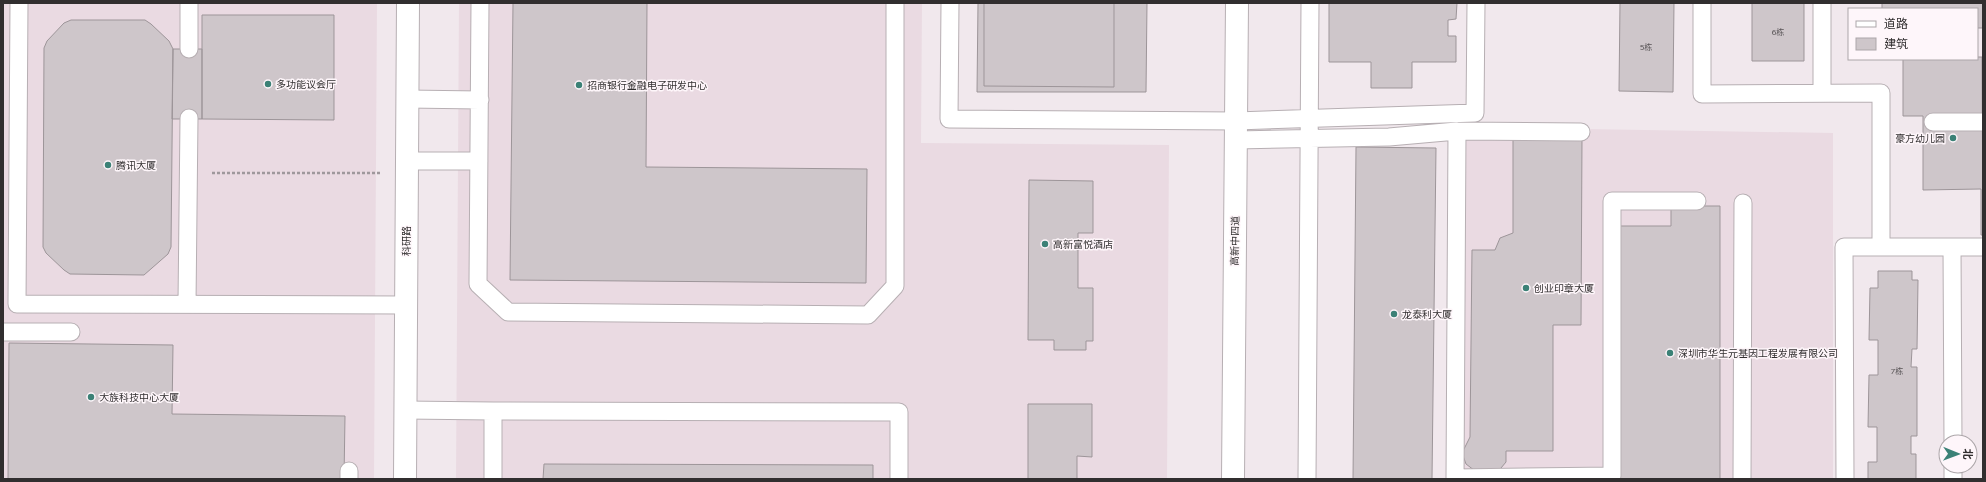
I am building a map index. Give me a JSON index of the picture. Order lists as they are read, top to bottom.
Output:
{
  "streets": {
    "street": ["科研路", "高新中四道"]
  },
  "places": [
    "多功能议会厅",
    "招商银行金融电子研发中心",
    "豪方幼儿园",
    "腾讯大厦",
    "高新富悦酒店",
    "创业印章大厦",
    "龙泰利大厦",
    "深圳市华生元基因工程发展有限公司",
    "大族科技中心大厦"
  ],
  "house_numbers": ["6栋", "5栋", "7栋"],
  "legend": ["道路", "建筑"],
  "north": "right"
}
